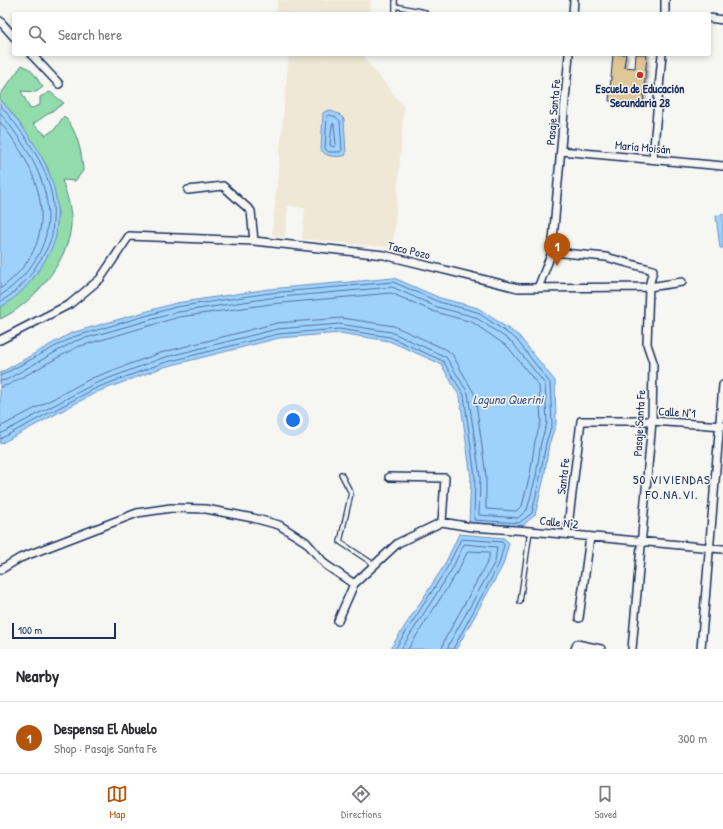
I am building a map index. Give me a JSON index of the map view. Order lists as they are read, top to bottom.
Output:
{
  "streets": {
    "street": [
      "Pasaje Santa Fe",
      "María Moisán",
      "Taco Pozo",
      "Calle N°1",
      "Santa Fe",
      "Calle N°2"
    ]
  },
  "crossings": [
    ["Pasaje Santa Fe", "María Moisán"],
    ["Pasaje Santa Fe", "Taco Pozo"],
    ["Pasaje Santa Fe", "Calle N°1"],
    ["Pasaje Santa Fe", "Calle N°2"],
    ["Calle N°1", "Santa Fe"],
    ["Santa Fe", "Calle N°2"]
  ],
  "districts": ["50 VIVIENDAS FO.NA.VI."],
  "water": ["Laguna Querini"],
  "places": ["Escuela de Educación Secundaria 28"],
  "scale_bar": "100 m",
  "page": {
    "search": "Search here",
    "pins": "1",
    "scale": "100 m",
    "heading": "Nearby",
    "list": [
      {
        "mark": "1",
        "name": "Despensa El Abuelo",
        "note": "Shop · Pasaje Santa Fe",
        "value": "300 m"
      }
    ],
    "nav": ["Map", "Directions", "Saved"]
  }
}
